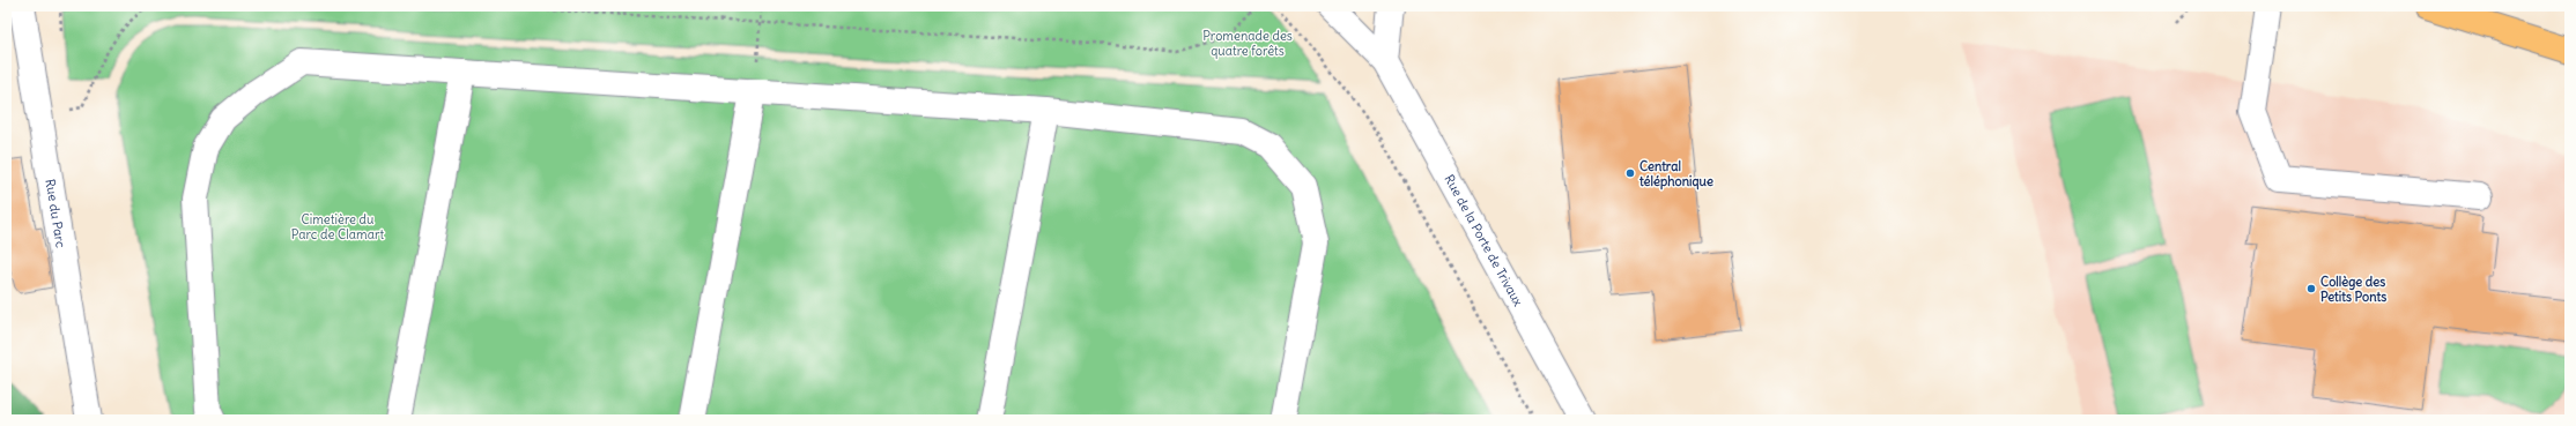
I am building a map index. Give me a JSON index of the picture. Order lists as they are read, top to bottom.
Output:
{
  "streets": {
    "street": ["Rue du Parc", "Rue de la Porte de Trivaux"]
  },
  "parks": ["Promenade des quatre forêts", "Cimetière du Parc de Clamart"],
  "places": ["Central téléphonique", "Collège des Petits Ponts"]
}
